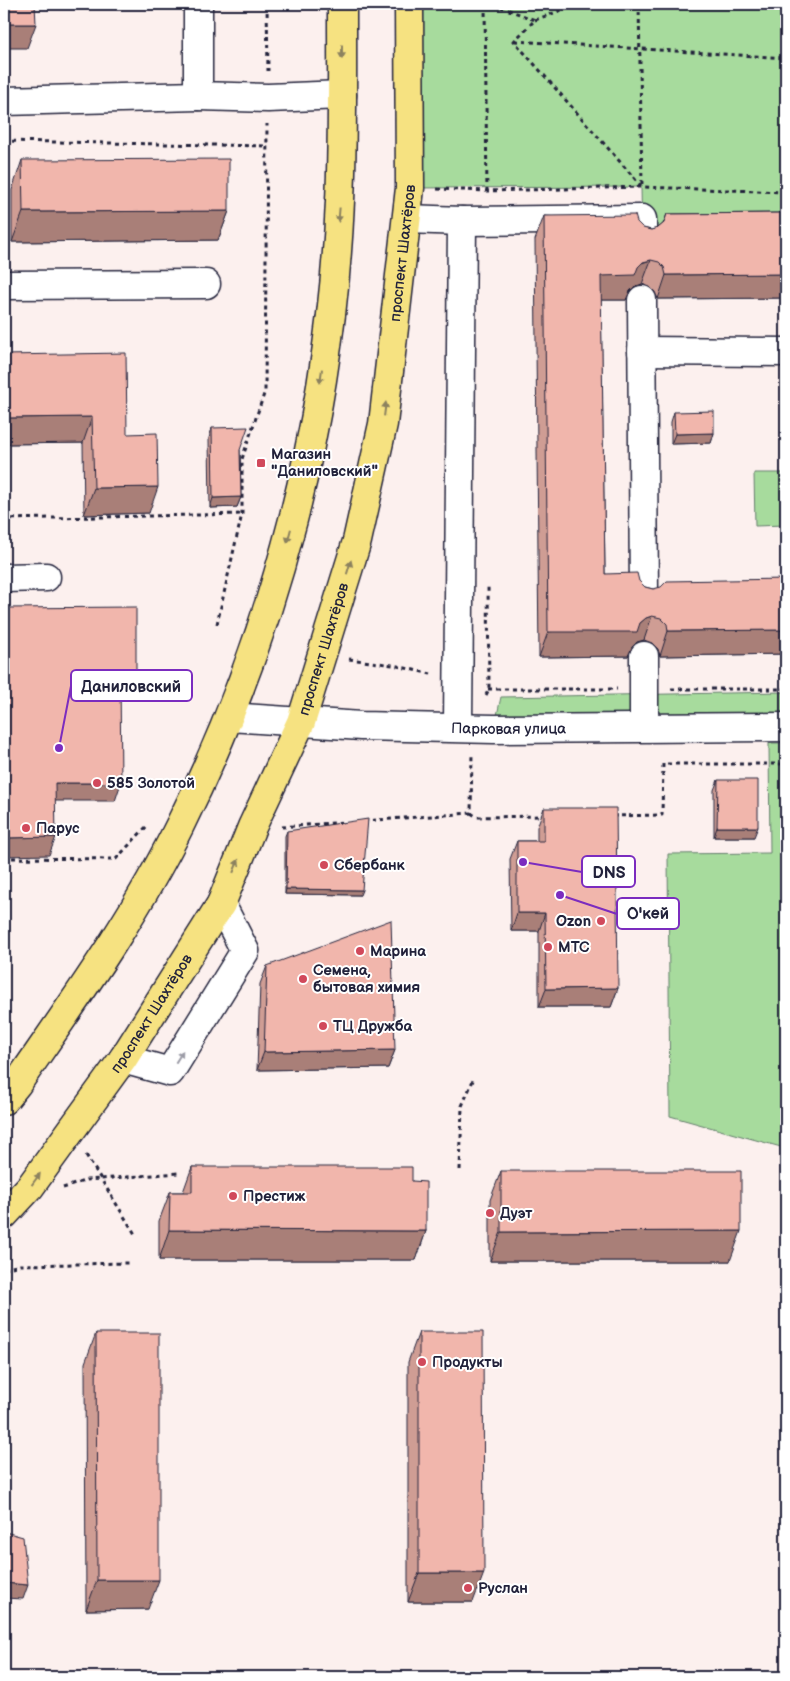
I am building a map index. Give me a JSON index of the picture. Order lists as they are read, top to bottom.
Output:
{
  "streets": {
    "main road": ["проспект Шахтёров"],
    "street": ["Парковая улица"]
  },
  "crossings": [
    ["проспект Шахтёров", "Парковая улица"]
  ],
  "places": {
    "transit": ["Магазин \"Даниловский\""],
    "other": [
      "Даниловский",
      "585 Золотой",
      "Парус",
      "DNS",
      "Сбербанк",
      "О'кей",
      "Ozon",
      "МТС",
      "Марина",
      "Семена, бытовая химия",
      "ТЦ Дружба",
      "Престиж",
      "Дуэт",
      "Продукты",
      "Руслан"
    ]
  }
}
